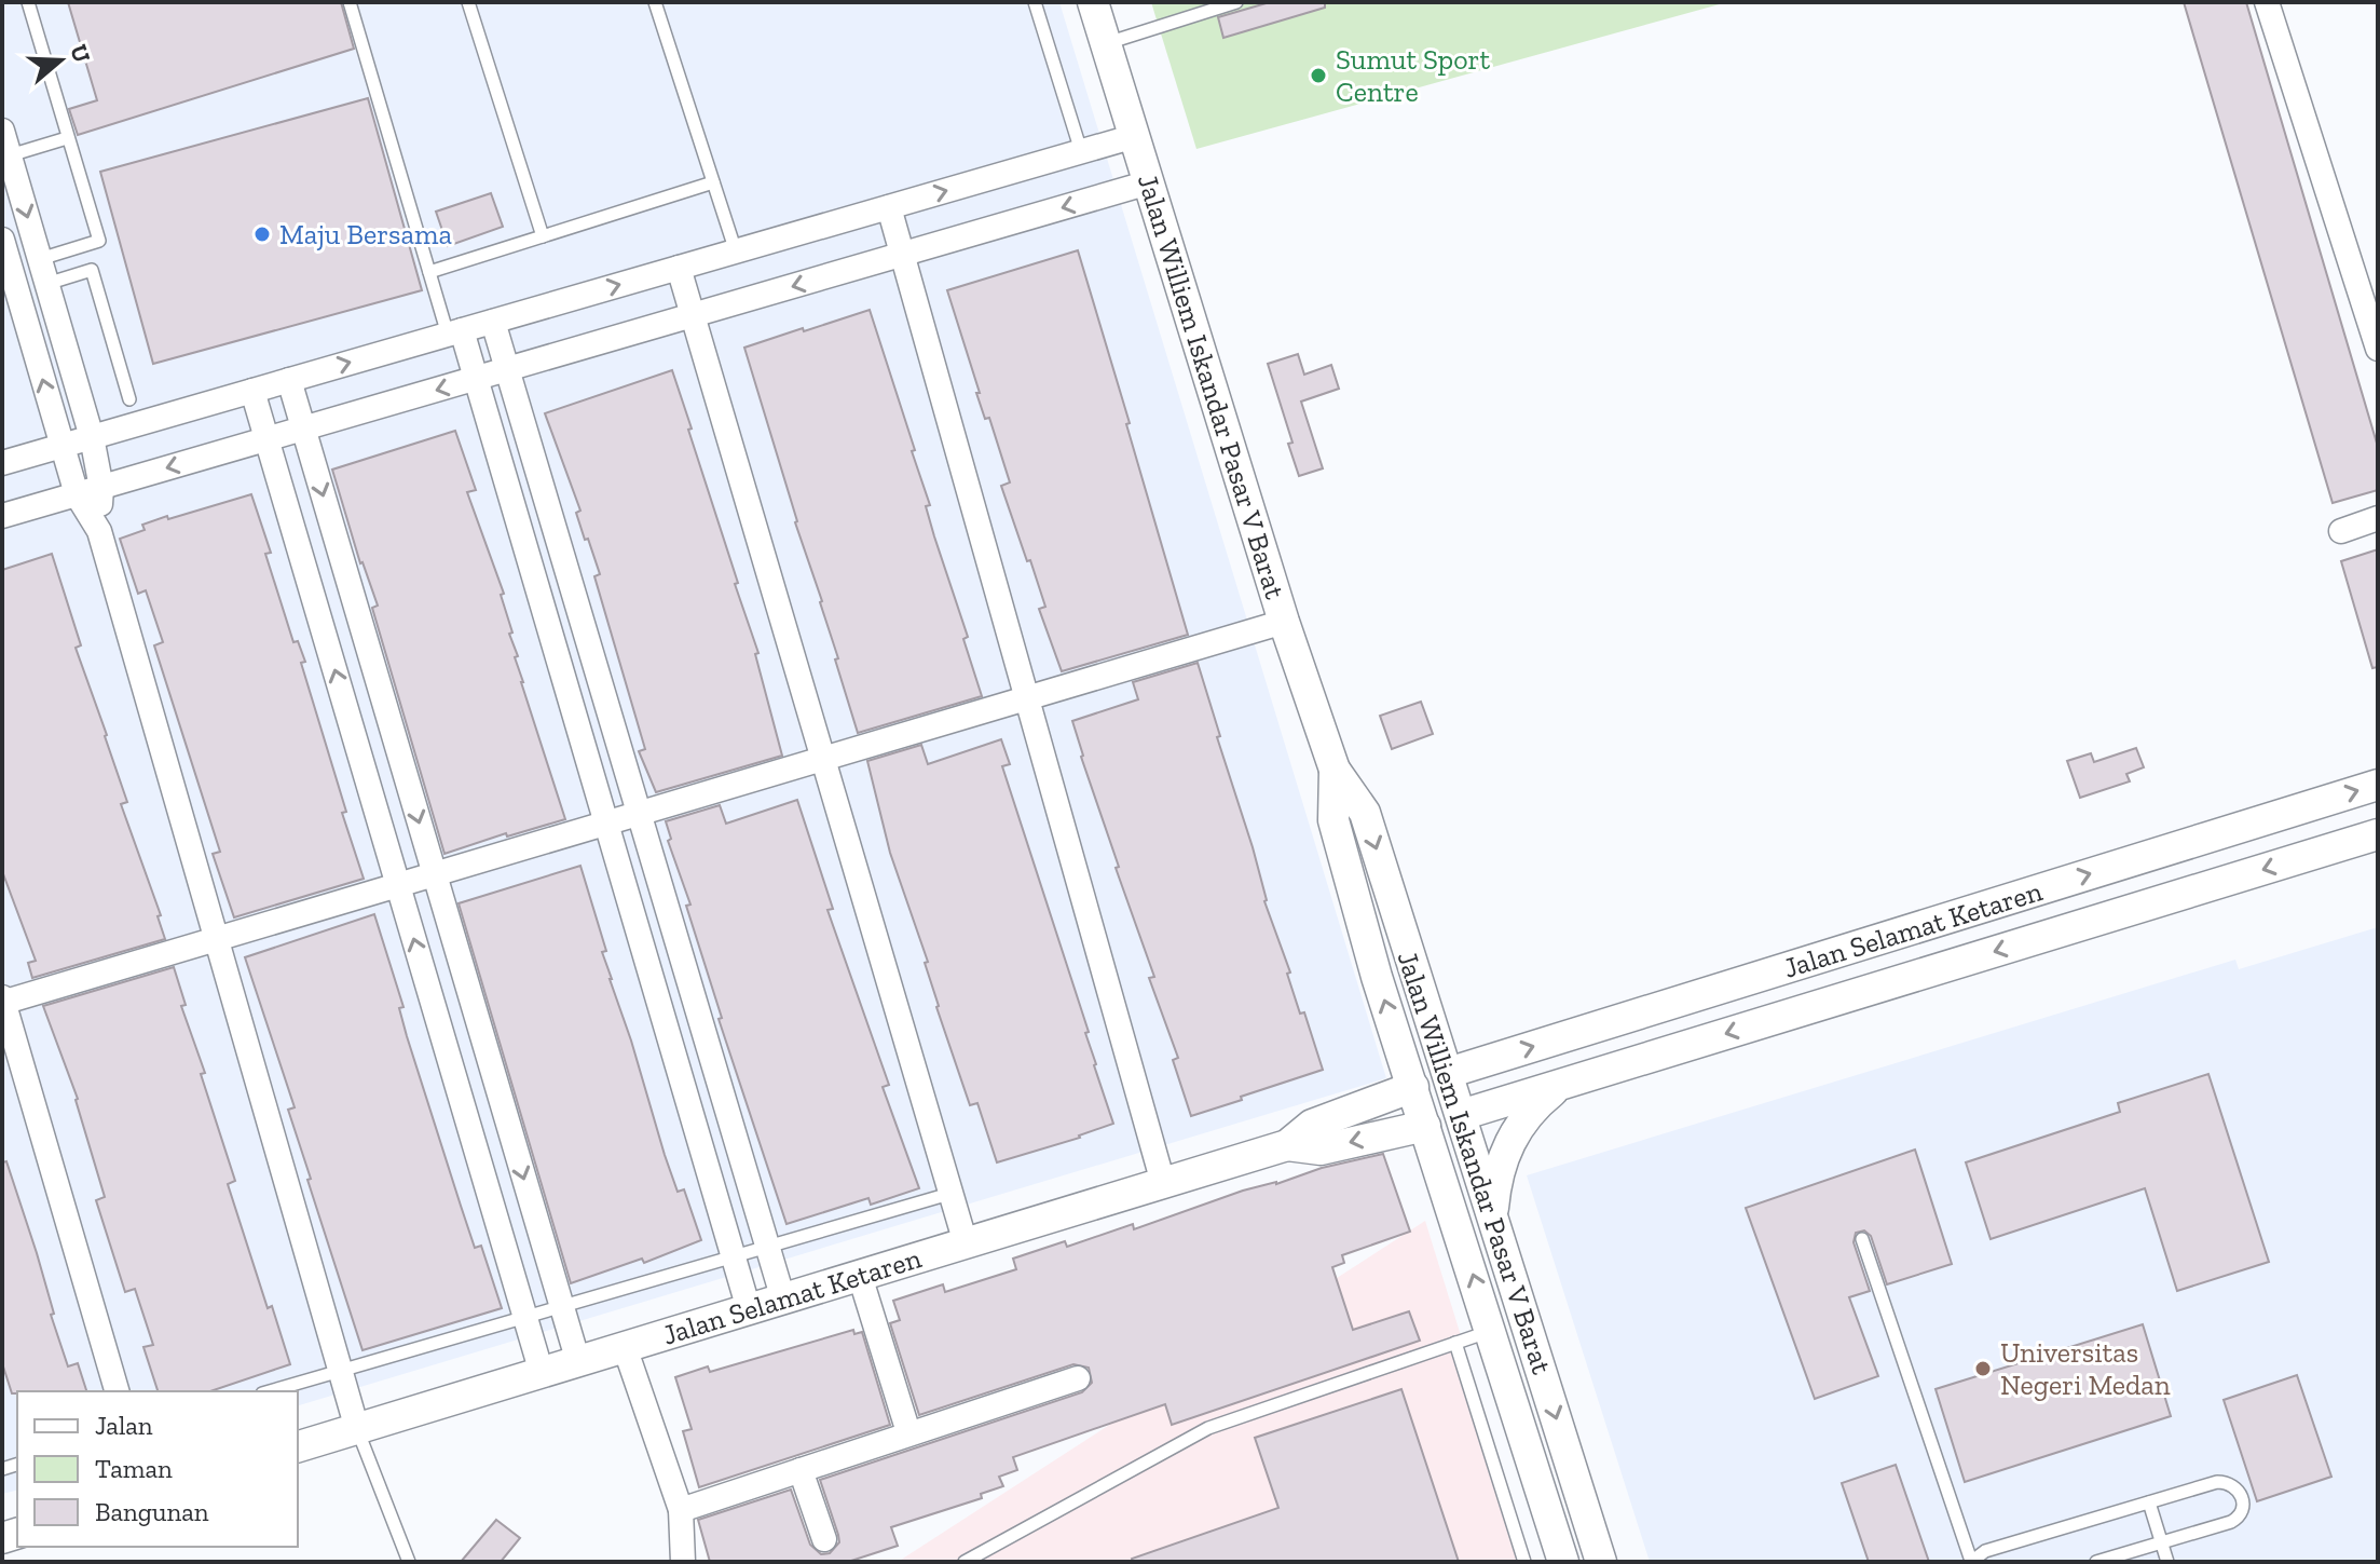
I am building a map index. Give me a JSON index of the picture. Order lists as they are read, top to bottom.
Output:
{
  "streets": {
    "street": ["Jalan Williem Iskandar Pasar V Barat", "Jalan Selamat Ketaren"]
  },
  "crossings": [
    ["Jalan Williem Iskandar Pasar V Barat", "Jalan Selamat Ketaren"]
  ],
  "places": ["Sumut Sport Centre", "Maju Bersama", "Universitas Negeri Medan"],
  "legend": ["Jalan", "Taman", "Bangunan"],
  "north": "right"
}
